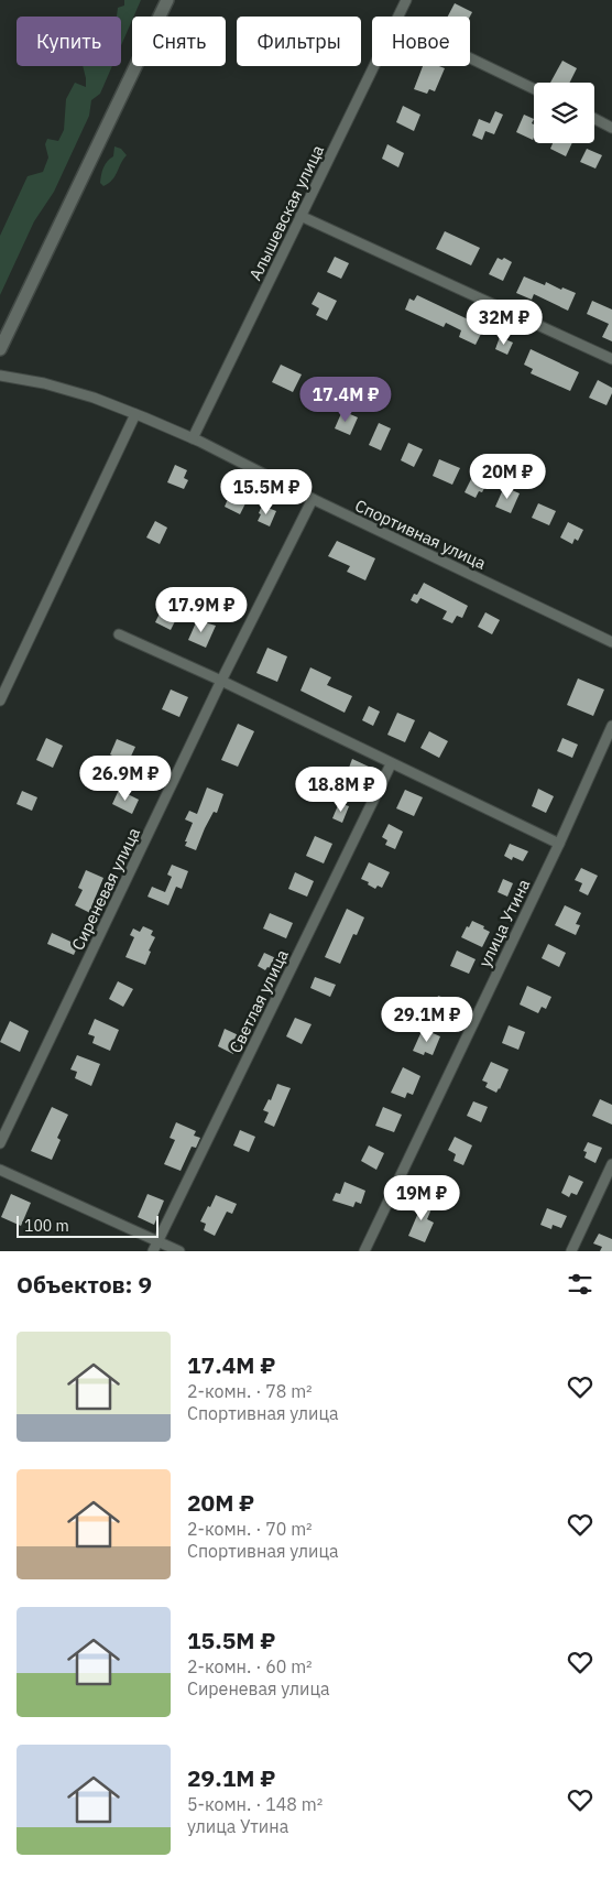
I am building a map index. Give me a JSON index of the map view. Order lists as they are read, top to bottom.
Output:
{
  "streets": {
    "street": [
      "Алышевская улица",
      "Спортивная улица",
      "Сиреневая улица",
      "улица Утина",
      "Светлая улица"
    ]
  },
  "crossings": [
    ["Алышевская улица", "Спортивная улица"],
    ["Спортивная улица", "Сиреневая улица"]
  ],
  "scale_bar": "100 m",
  "page": {
    "chip": [
      "Купить",
      "Снять",
      "Фильтры",
      "Новое"
    ],
    "price": [
      "32M ₽",
      "17.4M ₽",
      "20M ₽",
      "15.5M ₽",
      "17.9M ₽",
      "26.9M ₽",
      "18.8M ₽",
      "29.1M ₽",
      "19M ₽"
    ],
    "scale": "100 m",
    "heading": "Объектов: 9",
    "list": [
      {
        "name": "17.4M ₽",
        "note": "2-комн. · 78 m² · Спортивная улица"
      },
      {
        "name": "20M ₽",
        "note": "2-комн. · 70 m² · Спортивная улица"
      },
      {
        "name": "15.5M ₽",
        "note": "2-комн. · 60 m² · Сиреневая улица"
      },
      {
        "name": "29.1M ₽",
        "note": "5-комн. · 148 m² · улица Утина"
      }
    ]
  }
}
